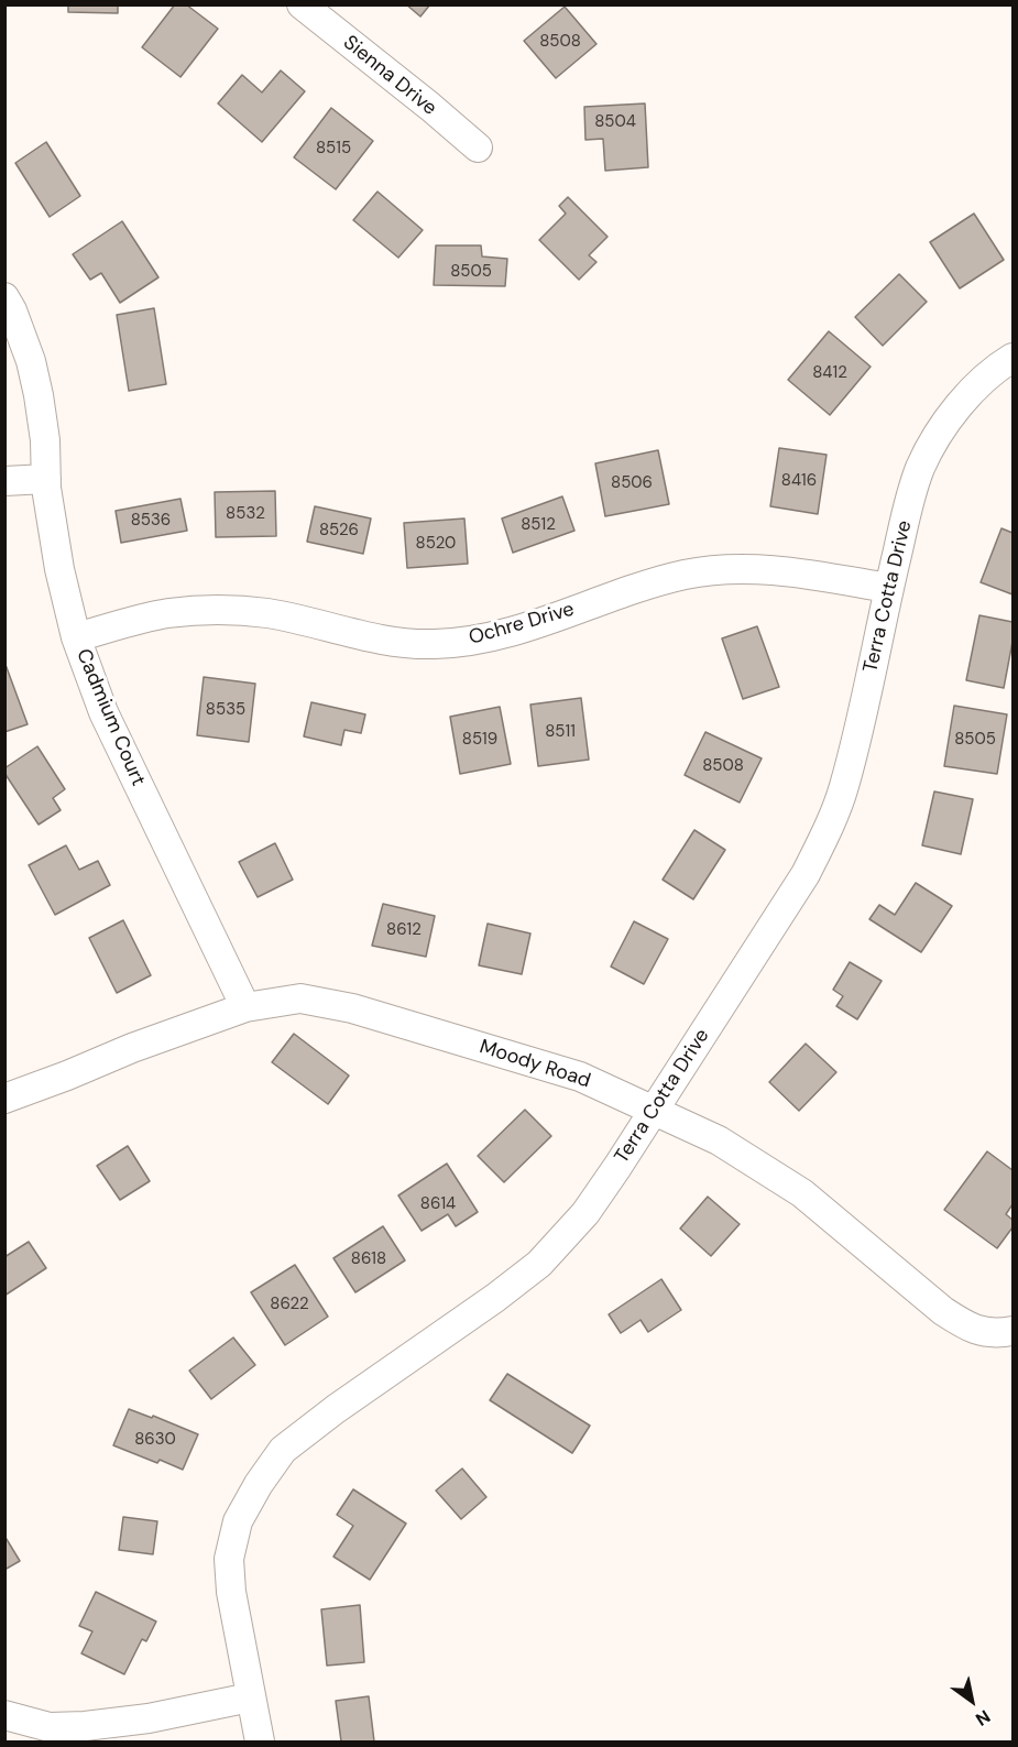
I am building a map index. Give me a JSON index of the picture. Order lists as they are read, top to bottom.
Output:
{
  "streets": {
    "street": [
      "Sienna Drive",
      "Terra Cotta Drive",
      "Ochre Drive",
      "Cadmium Court",
      "Moody Road"
    ]
  },
  "crossings": [
    ["Terra Cotta Drive", "Ochre Drive"],
    ["Terra Cotta Drive", "Moody Road"],
    ["Ochre Drive", "Cadmium Court"],
    ["Cadmium Court", "Moody Road"]
  ],
  "house_numbers": [
    "8508",
    "8504",
    "8515",
    "8505",
    "8412",
    "8416",
    "8506",
    "8532",
    "8536",
    "8512",
    "8526",
    "8520",
    "8535",
    "8511",
    "8519",
    "8505",
    "8508",
    "8612",
    "8614",
    "8618",
    "8622",
    "8630"
  ],
  "north": "bottom right"
}
